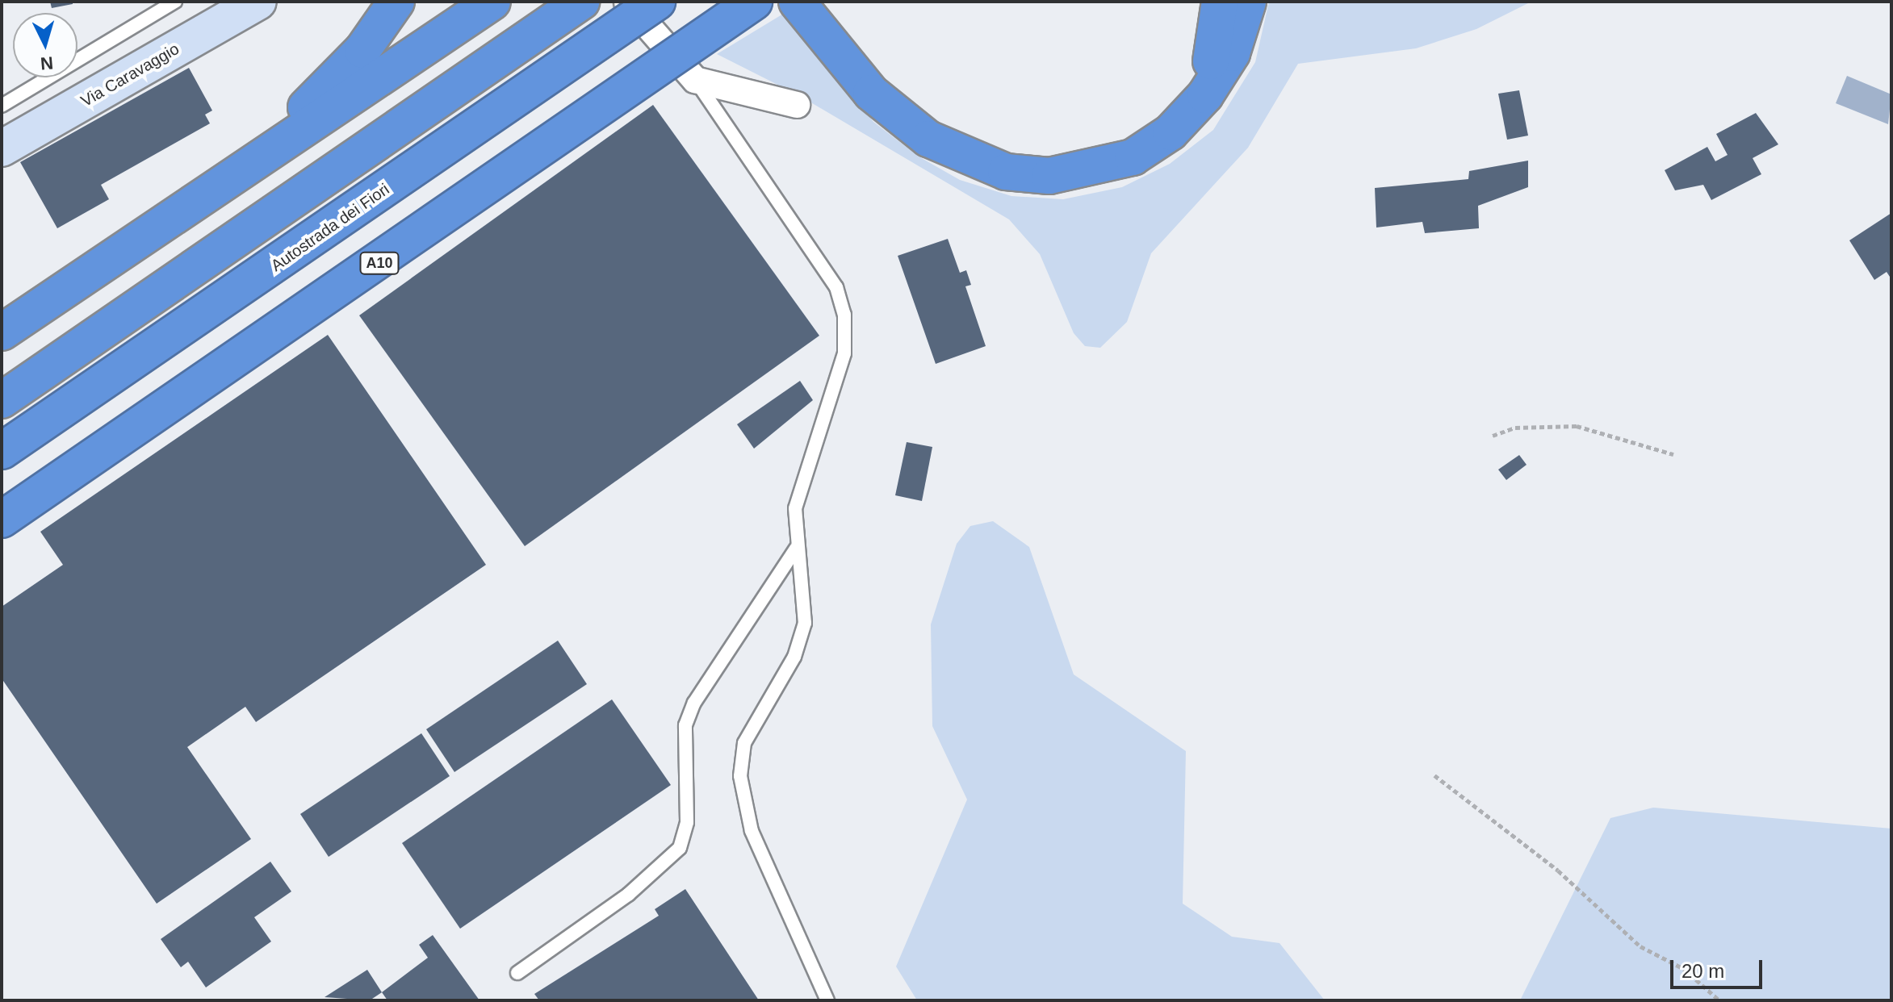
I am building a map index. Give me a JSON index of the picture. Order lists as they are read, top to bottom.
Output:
{
  "streets": {
    "highway": ["Autostrada dei Fiori", "A10"],
    "street": ["Via Caravaggio"]
  },
  "scale_bar": "20 m",
  "north": "bottom"
}
